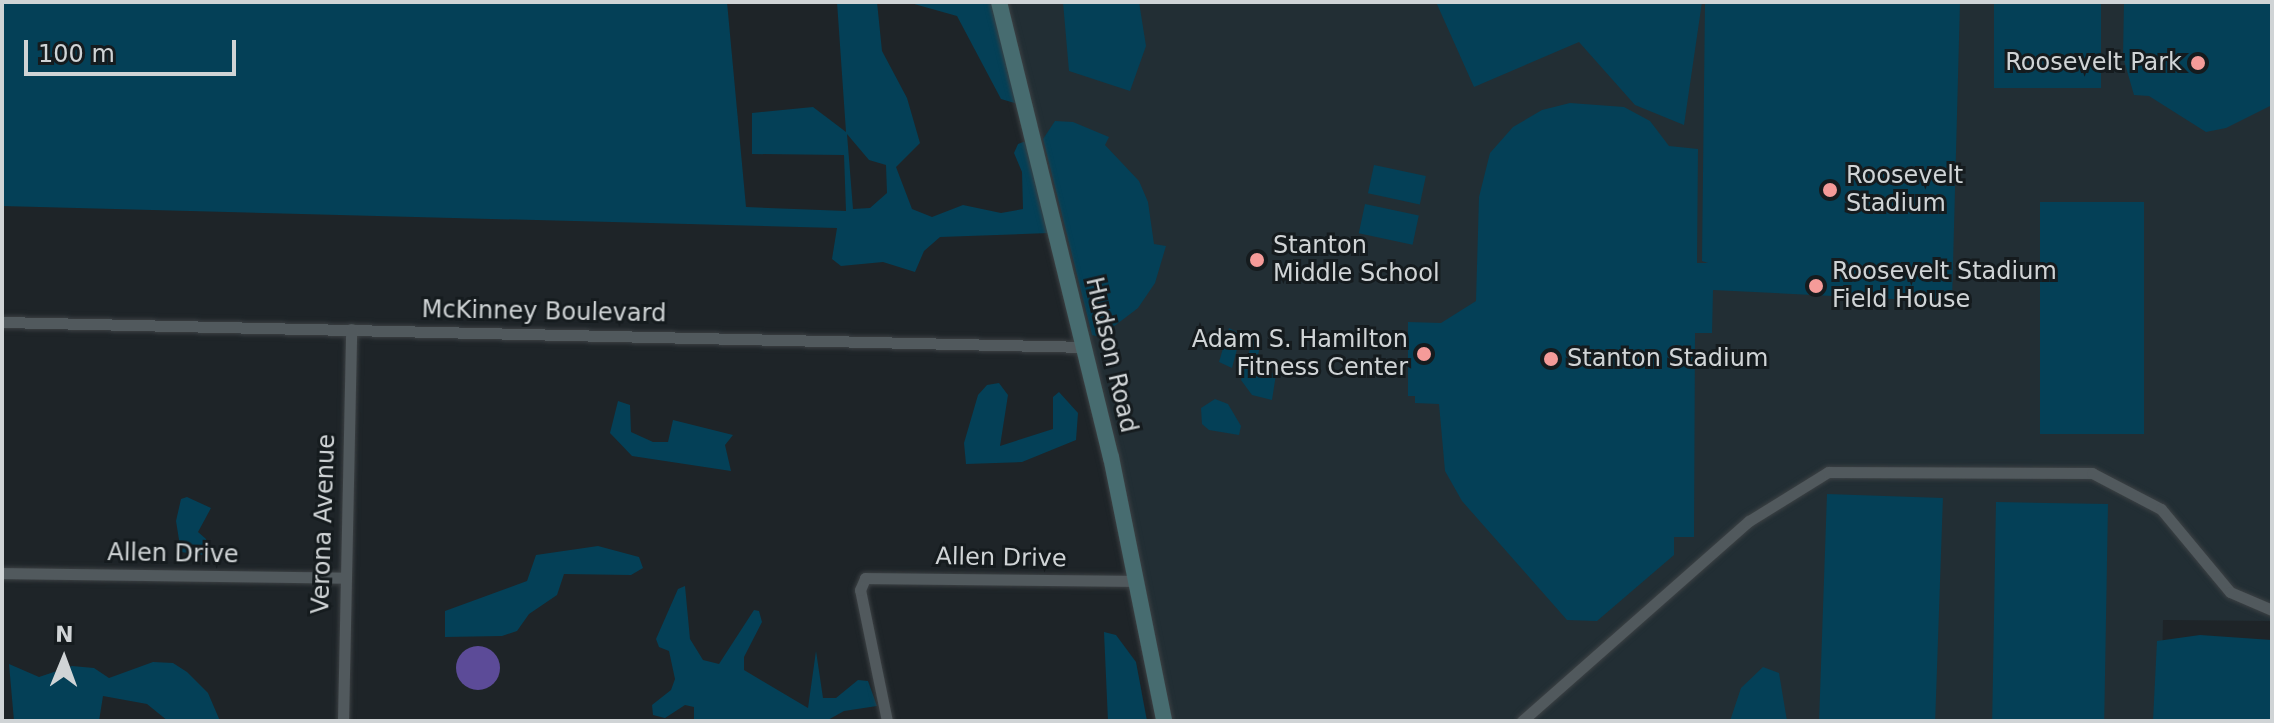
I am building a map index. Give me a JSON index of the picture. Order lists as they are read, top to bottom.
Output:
{
  "streets": {
    "street": [
      "McKinney Boulevard",
      "Hudson Road",
      "Verona Avenue",
      "Allen Drive"
    ]
  },
  "crossings": [
    ["McKinney Boulevard", "Hudson Road"],
    ["McKinney Boulevard", "Verona Avenue"],
    ["Hudson Road", "Allen Drive"],
    ["Verona Avenue", "Allen Drive"]
  ],
  "places": [
    "Roosevelt Park",
    "Roosevelt Stadium",
    "Stanton Middle School",
    "Roosevelt Stadium Field House",
    "Adam S. Hamilton Fitness Center",
    "Stanton Stadium"
  ],
  "scale_bar": "100 m",
  "north": "top"
}
